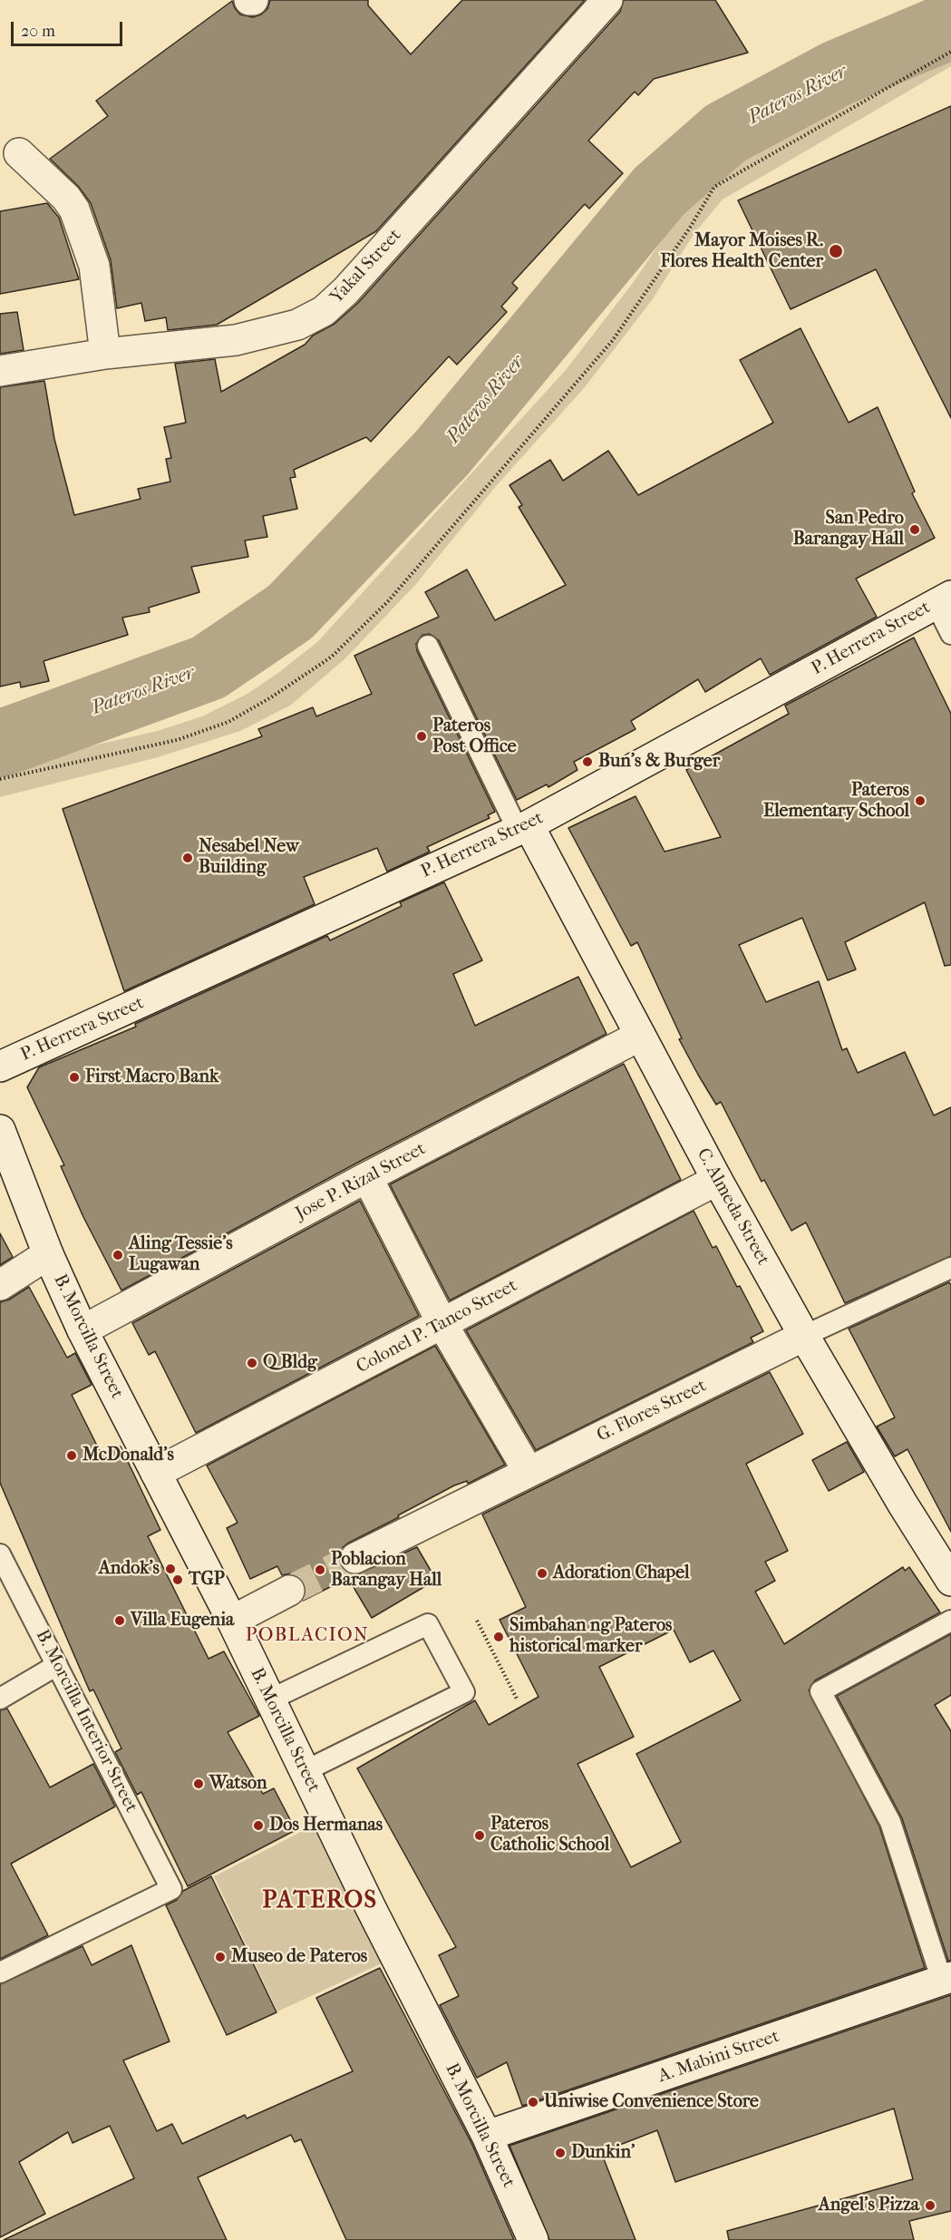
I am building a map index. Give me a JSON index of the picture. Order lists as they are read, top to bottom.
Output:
{
  "streets": {
    "street": [
      "Yakal Street",
      "P. Herrera Street",
      "Jose P. Rizal Street",
      "C. Almeda Street",
      "Colonel P. Tanco Street",
      "B. Morcilla Street",
      "G. Flores Street",
      "A. Mabini Street"
    ],
    "lane": ["B. Morcilla Interior Street"]
  },
  "crossings": [
    ["P. Herrera Street", "C. Almeda Street"],
    ["Jose P. Rizal Street", "C. Almeda Street"],
    ["Jose P. Rizal Street", "B. Morcilla Street"],
    ["C. Almeda Street", "Colonel P. Tanco Street"],
    ["C. Almeda Street", "G. Flores Street"],
    ["Colonel P. Tanco Street", "B. Morcilla Street"],
    ["B. Morcilla Street", "A. Mabini Street"]
  ],
  "districts": ["POBLACION", "PATEROS"],
  "water": ["Pateros River"],
  "places": [
    "Mayor Moises R. Flores Health Center",
    "San Pedro Barangay Hall",
    "Pateros Post Office",
    "Bun's & Burger",
    "Pateros Elementary School",
    "Nesabel New Building",
    "First Macro Bank",
    "Aling Tessie's Lugawan",
    "Q Bldg",
    "McDonald's",
    "Andok's",
    "Poblacion Barangay Hall",
    "Adoration Chapel",
    "TGP",
    "Villa Eugenia",
    "Simbahan ng Pateros historical marker",
    "Watson",
    "Dos Hermanas",
    "Pateros Catholic School",
    "Museo de Pateros",
    "Uniwise Convenience Store",
    "Dunkin'",
    "Angel's Pizza"
  ],
  "scale_bar": "20 m"
}
